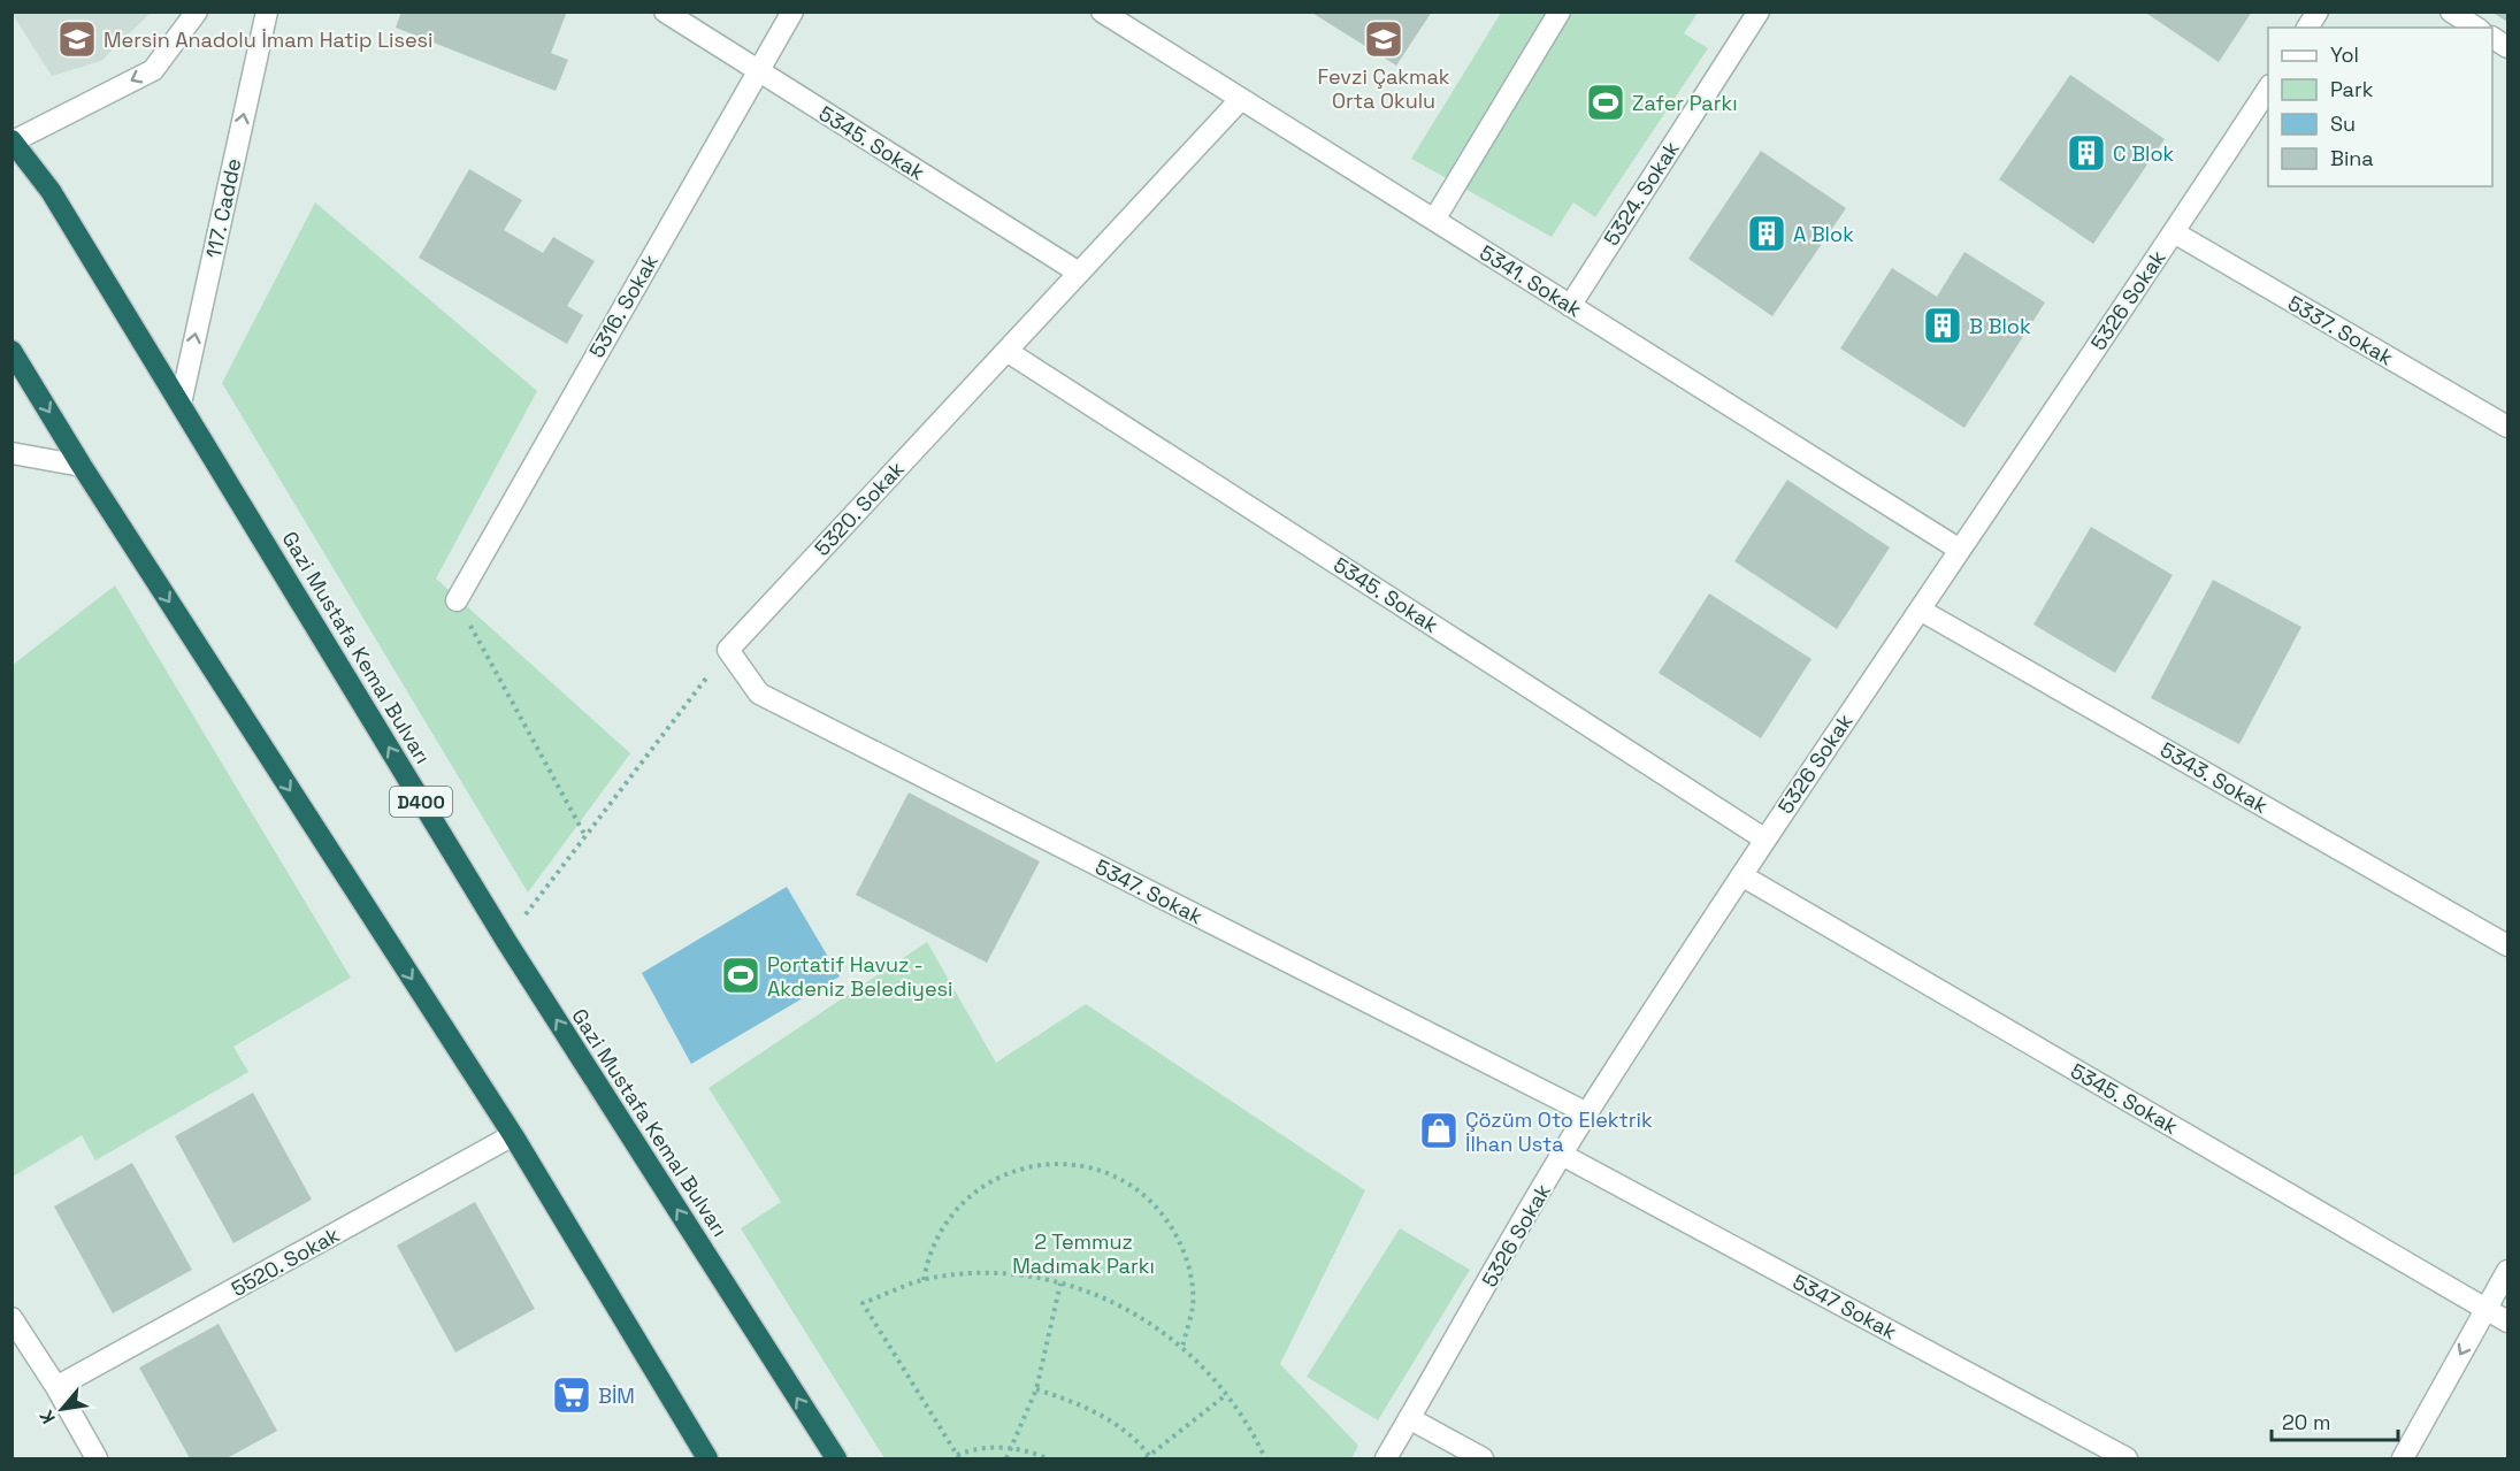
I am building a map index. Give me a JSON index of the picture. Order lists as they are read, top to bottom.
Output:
{
  "streets": {
    "highway": ["Gazi Mustafa Kemal Bulvarı", "D400"],
    "street": [
      "5345. Sokak",
      "5324. Sokak",
      "117. Cadde",
      "5341. Sokak",
      "5326 Sokak",
      "5316. Sokak",
      "5337. Sokak",
      "5320. Sokak",
      "5343. Sokak",
      "5347. Sokak",
      "5520. Sokak",
      "5347 Sokak"
    ]
  },
  "crossings": [
    ["5345. Sokak", "5326 Sokak"],
    ["5345. Sokak", "5316. Sokak"],
    ["5345. Sokak", "5320. Sokak"],
    ["5324. Sokak", "5341. Sokak"],
    ["117. Cadde", "Gazi Mustafa Kemal Bulvarı"],
    ["5341. Sokak", "5326 Sokak"],
    ["5341. Sokak", "5320. Sokak"],
    ["5326 Sokak", "5337. Sokak"],
    ["5326 Sokak", "5343. Sokak"],
    ["5326 Sokak", "5347. Sokak"],
    ["5326 Sokak", "5347 Sokak"],
    ["5320. Sokak", "5347. Sokak"]
  ],
  "one_way": ["117. Cadde"],
  "parks": ["2 Temmuz Madımak Parkı"],
  "places": {
    "school or university": ["Mersin Anadolu İmam Hatip Lisesi", "Fevzi Çakmak Orta Okulu"],
    "sports": ["Zafer Parkı", "Portatif Havuz - Akdeniz Belediyesi"],
    "building": ["C Blok", "A Blok", "B Blok"],
    "shop": ["Çözüm Oto Elektrik İlhan Usta"],
    "supermarket": ["BİM"]
  },
  "legend": [
    "Yol",
    "Park",
    "Su",
    "Bina"
  ],
  "scale_bar": "20 m",
  "north": "bottom left"
}
